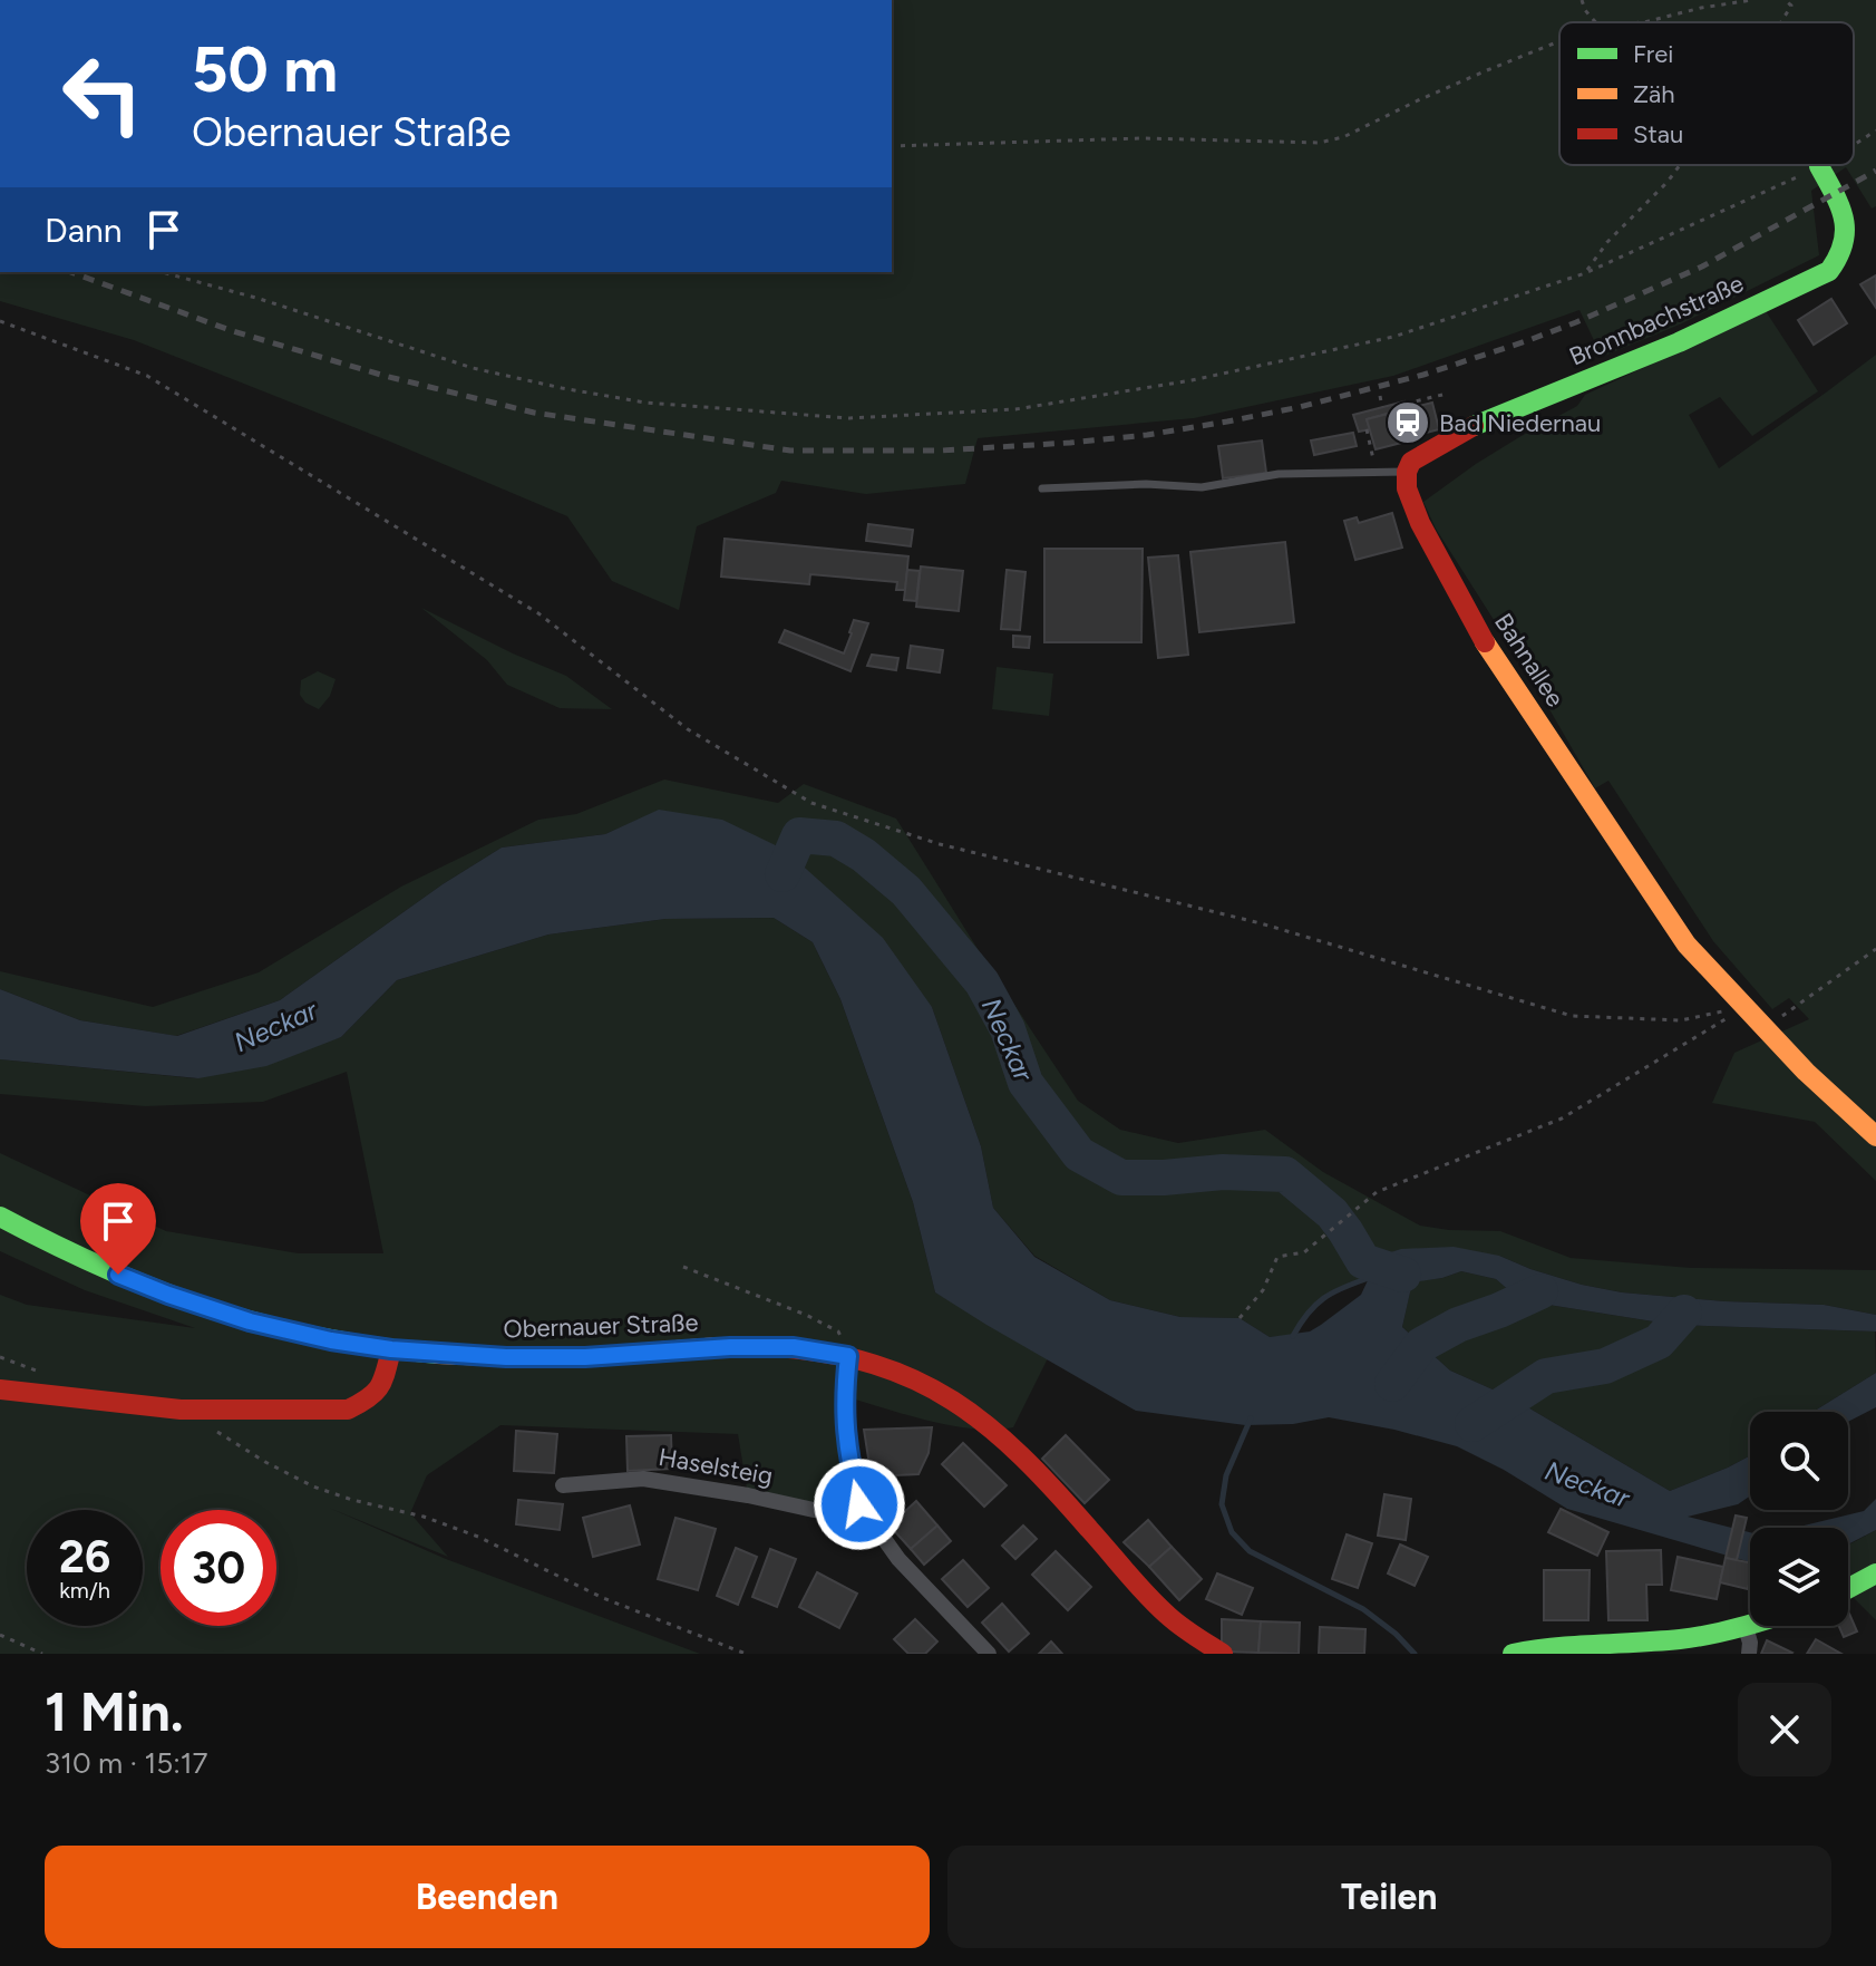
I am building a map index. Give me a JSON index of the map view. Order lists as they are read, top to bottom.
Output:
{
  "streets": {
    "street": [
      "Bronnbachstraße",
      "Bahnallee",
      "Obernauer Straße",
      "Haselsteig"
    ]
  },
  "crossings": [
    ["Bronnbachstraße", "Bahnallee"]
  ],
  "water": ["Neckar"],
  "places": {
    "station": ["Bad Niedernau"]
  },
  "legend": ["Frei", "Zäh", "Stau"],
  "page": {
    "turn": ["50 m", "Obernauer Straße"],
    "then": "Dann",
    "speed": "26 km/h",
    "limit": "30",
    "heading": ["1 Min.", "310 m · 15:17"],
    "buttons": ["Beenden", "Teilen"]
  }
}
